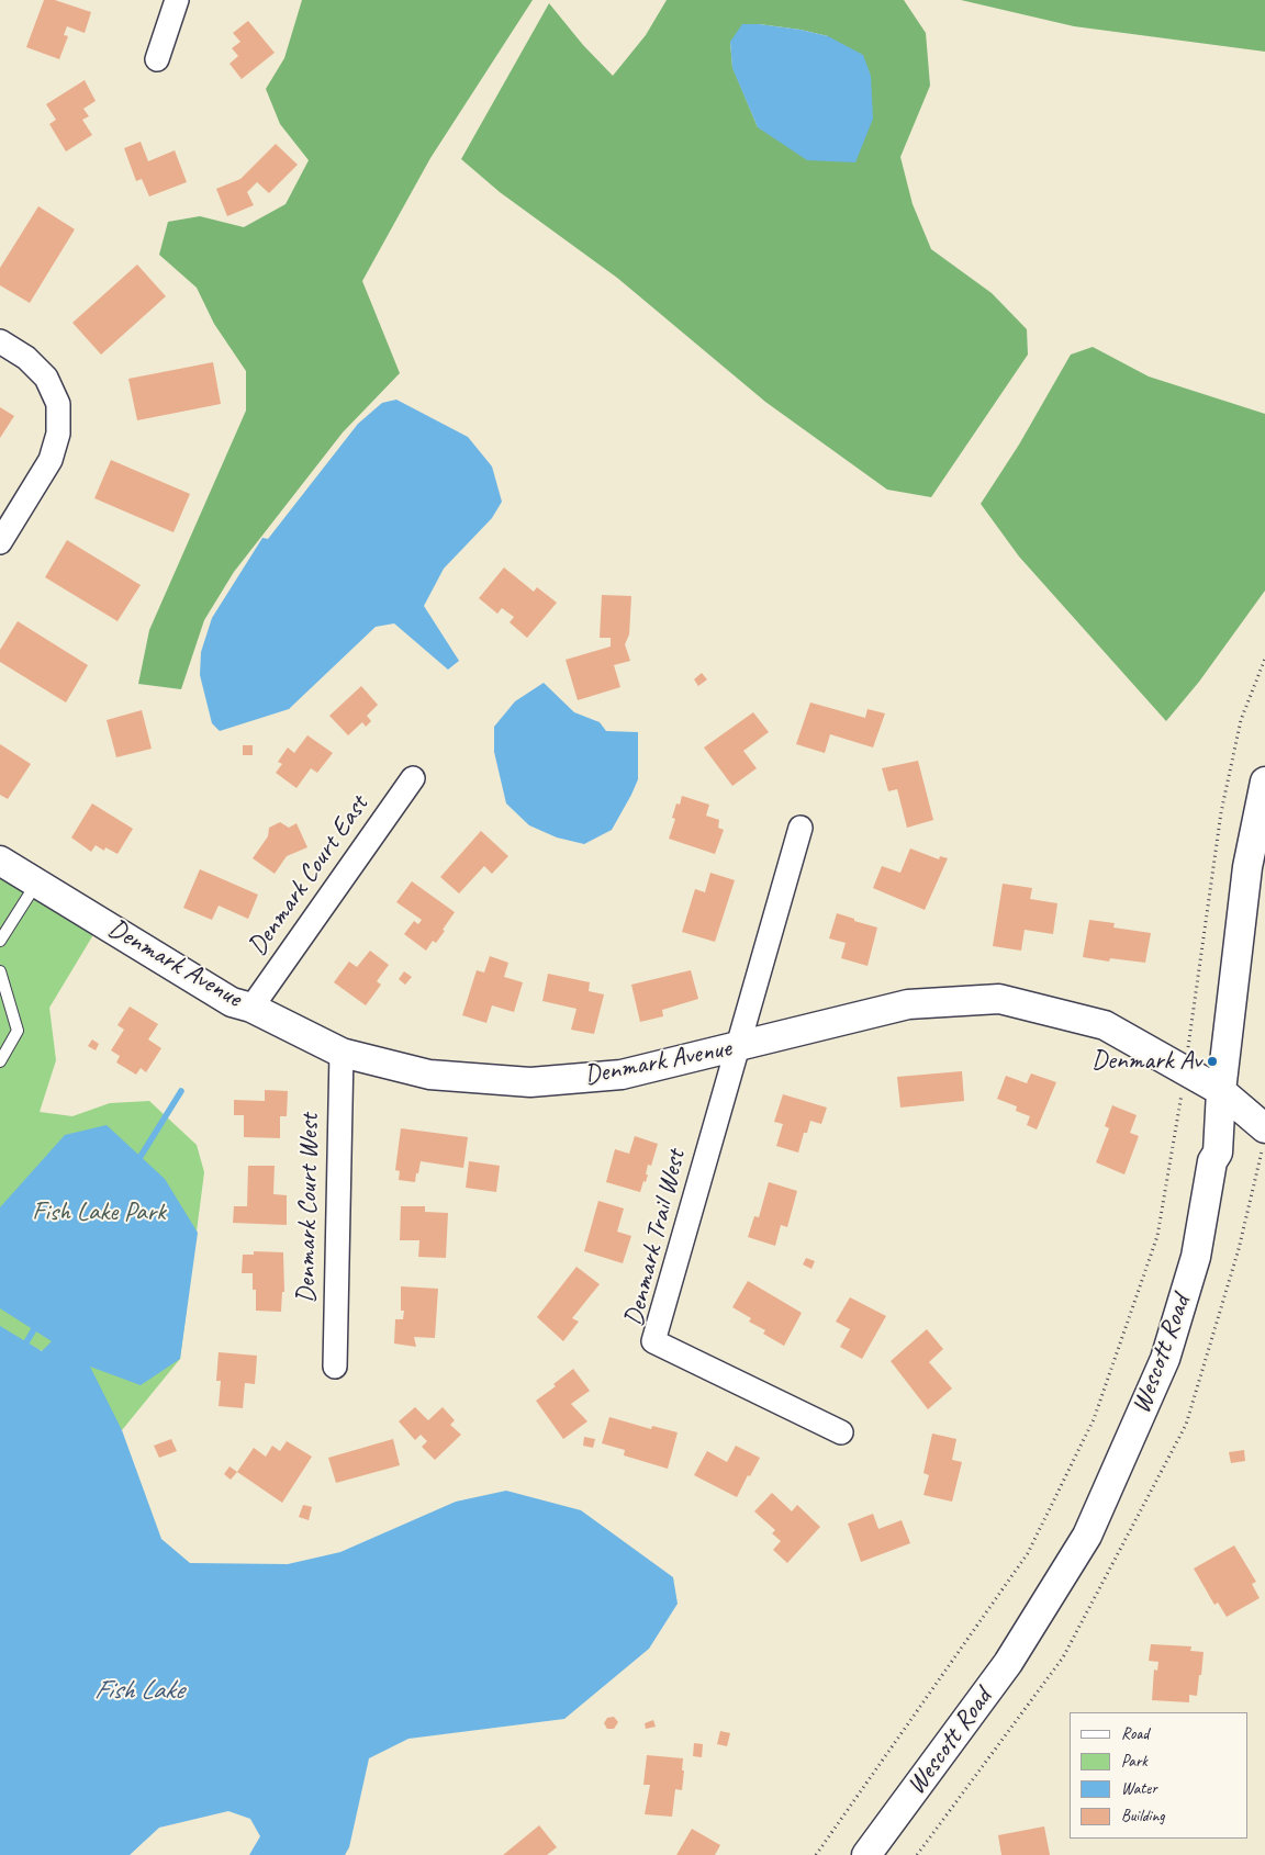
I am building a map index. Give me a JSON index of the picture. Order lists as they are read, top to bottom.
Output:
{
  "streets": {
    "street": [
      "Denmark Court East",
      "Denmark Avenue",
      "Denmark Court West",
      "Denmark Trail West",
      "Wescott Road"
    ]
  },
  "crossings": [
    ["Denmark Court East", "Denmark Avenue"],
    ["Denmark Avenue", "Denmark Court West"],
    ["Denmark Avenue", "Denmark Trail West"],
    ["Denmark Avenue", "Wescott Road"]
  ],
  "water": ["Fish Lake"],
  "parks": ["Fish Lake Park"],
  "places": ["Denmark Av"],
  "legend": [
    "Road",
    "Park",
    "Water",
    "Building"
  ]
}
